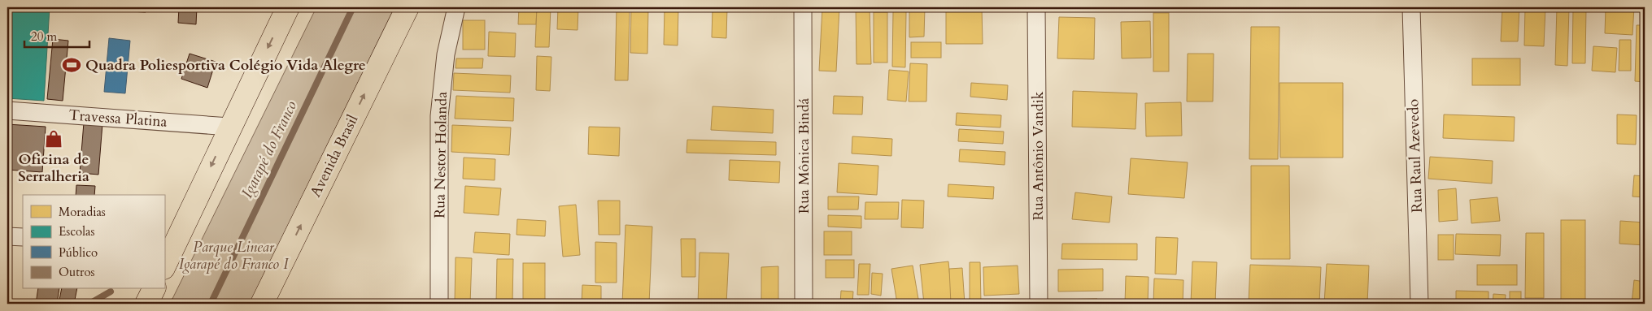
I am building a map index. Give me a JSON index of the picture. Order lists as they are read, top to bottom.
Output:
{
  "streets": {
    "highway": ["Avenida Brasil"],
    "street": [
      "Travessa Platina",
      "Rua Nestor Holanda",
      "Rua Mônica Bindá",
      "Rua Antônio Vandik",
      "Rua Raul Azevedo"
    ]
  },
  "water": ["Igarapé do Franco"],
  "parks": ["Parque Linear Igarapé do Franco I"],
  "places": {
    "sports": ["Quadra Poliesportiva Colégio Vida Alegre"],
    "shop": ["Oficina de Serralheria"]
  },
  "legend": [
    "Moradias",
    "Escolas",
    "Público",
    "Outros"
  ],
  "scale_bar": "20 m"
}
